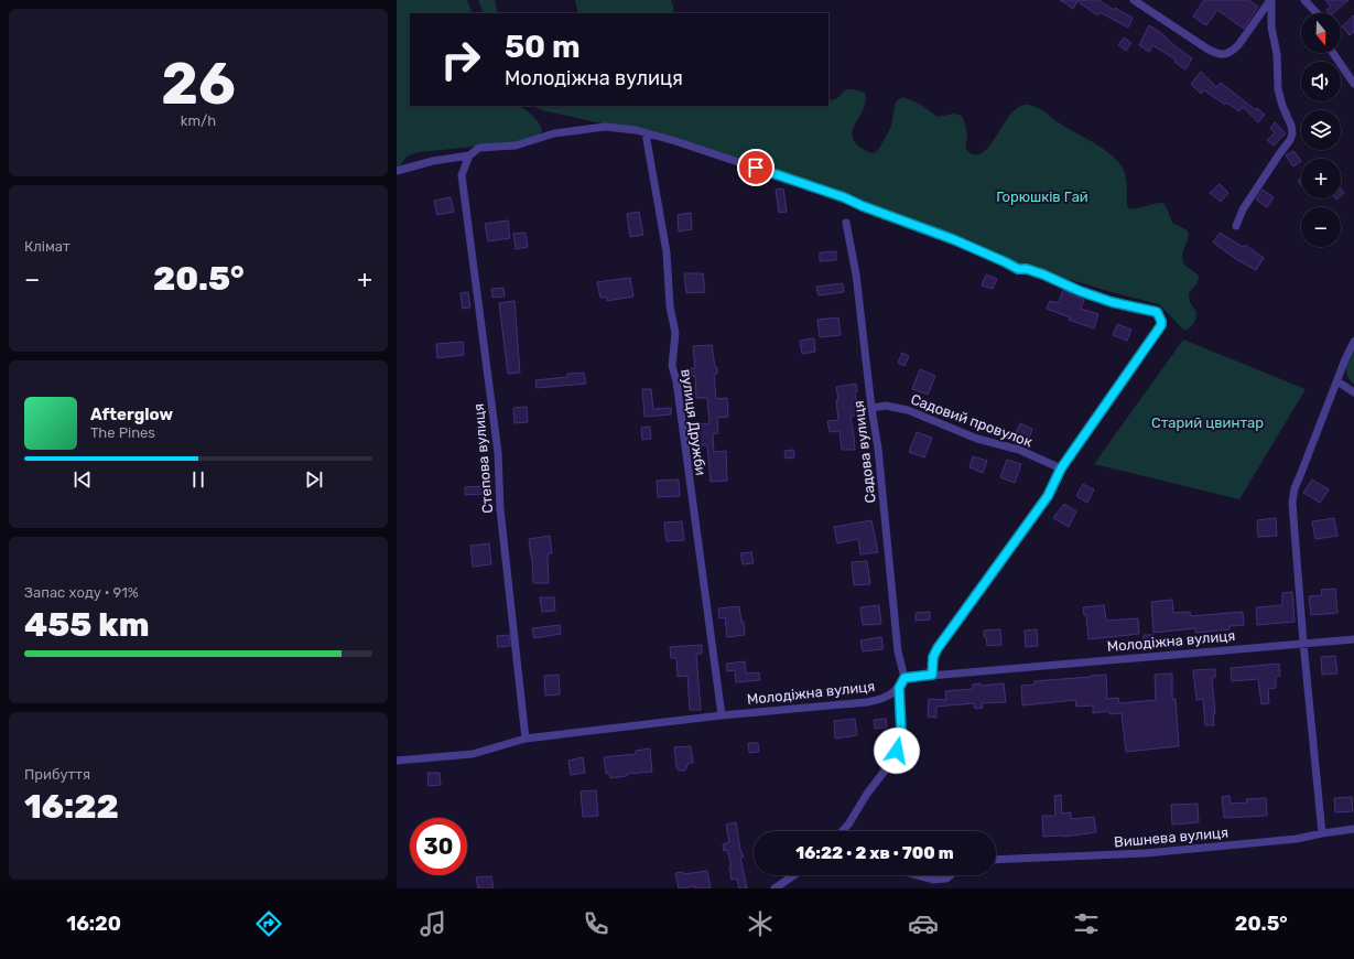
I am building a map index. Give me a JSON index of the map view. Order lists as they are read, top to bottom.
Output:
{
  "streets": {
    "street": [
      "Садовий провулок",
      "вулиця Дружби",
      "Садова вулиця",
      "Степова вулиця",
      "Молодіжна вулиця",
      "Вишнева вулиця"
    ]
  },
  "crossings": [
    ["Садовий провулок", "Садова вулиця"],
    ["вулиця Дружби", "Молодіжна вулиця"],
    ["Садова вулиця", "Молодіжна вулиця"],
    ["Степова вулиця", "Молодіжна вулиця"]
  ],
  "parks": ["Горюшків Гай", "Старий цвинтар"],
  "north": "bottom",
  "page": {
    "tile": [
      ["26", "km/h"],
      "Клімат",
      ["Запас ходу · 91%", "455 km"],
      ["Прибуття", "16:22"]
    ],
    "map_buttons": ["+", "−"],
    "turn": ["50 m", "Молодіжна вулиця"],
    "heat": ["−", "20.5°", "+"],
    "song": ["Afterglow", "The Pines"],
    "limit": "30",
    "trip": "16:22 · 2 хв · 700 m",
    "tabs": ["16:20", "20.5°"]
  }
}
